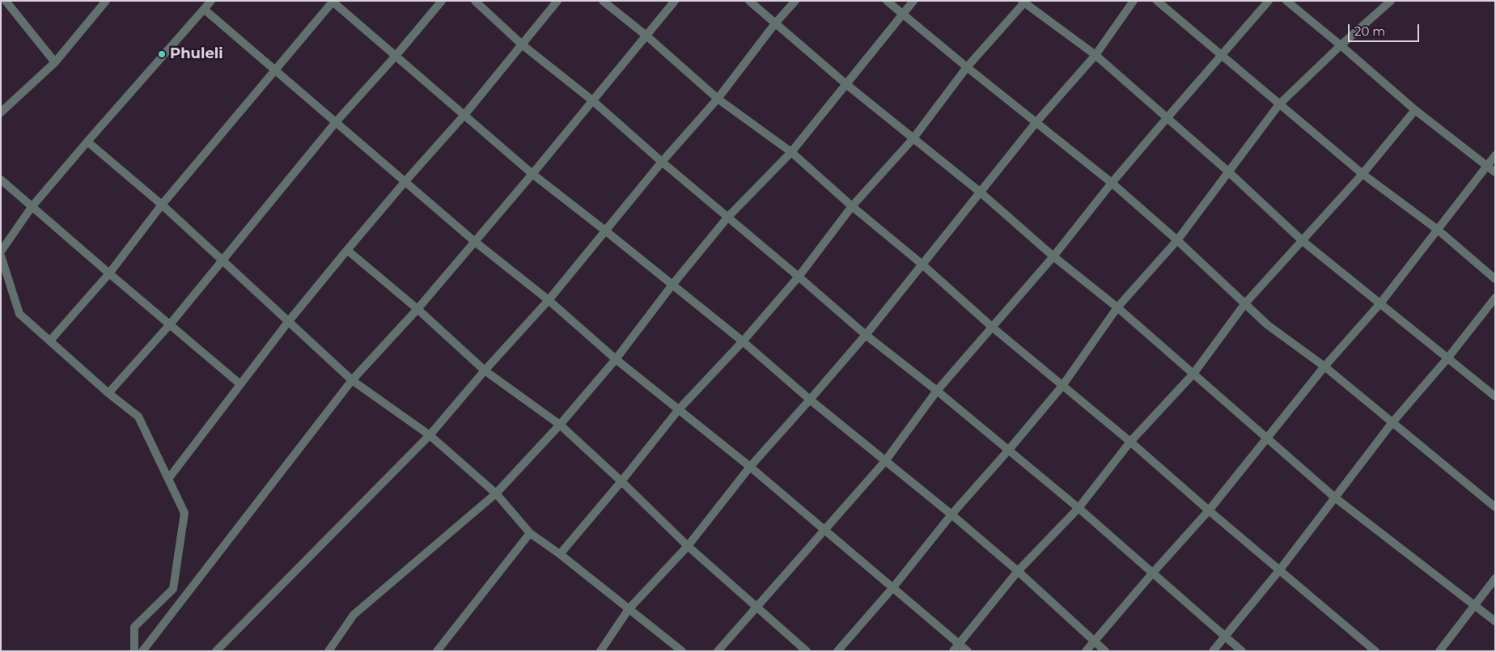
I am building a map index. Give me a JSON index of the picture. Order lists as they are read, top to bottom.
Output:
{
  "places": ["Phuleli"],
  "scale_bar": "20 m"
}
